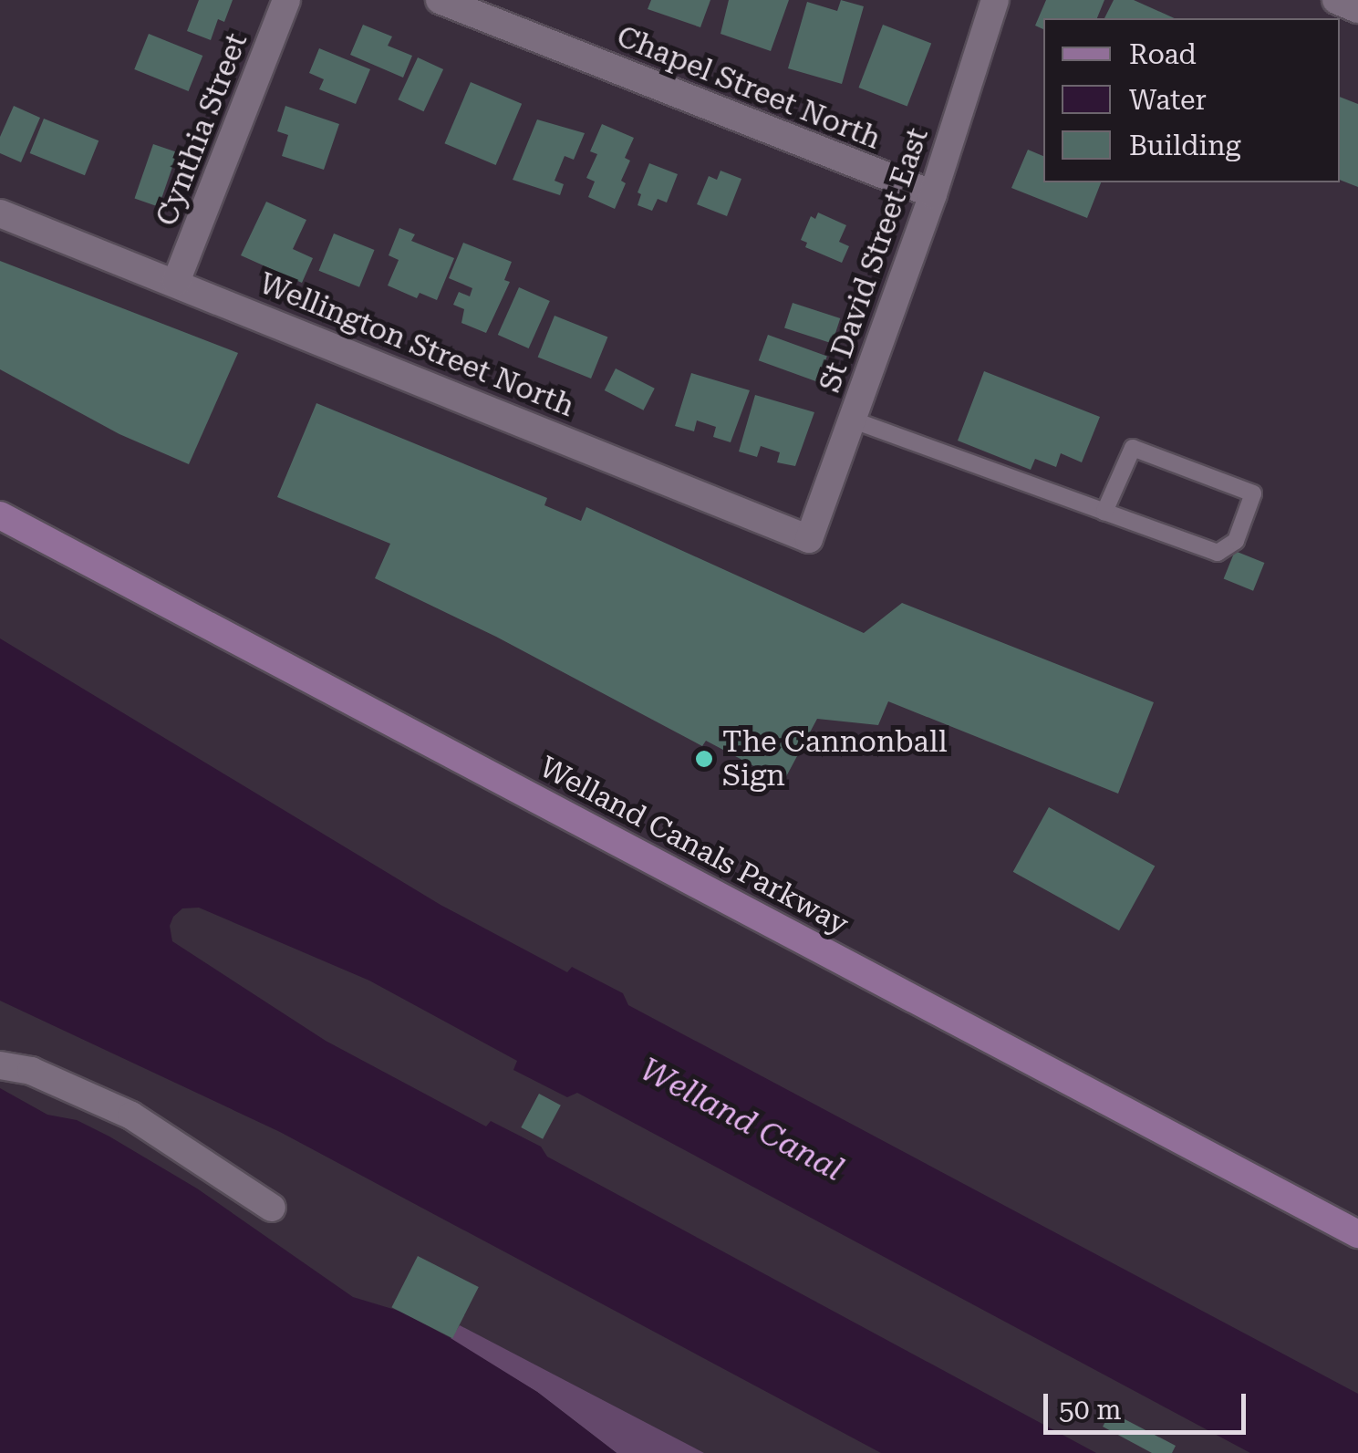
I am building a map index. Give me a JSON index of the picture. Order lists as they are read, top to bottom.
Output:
{
  "streets": {
    "street": [
      "Chapel Street North",
      "Cynthia Street",
      "St David Street East",
      "Wellington Street North",
      "Welland Canals Parkway"
    ]
  },
  "crossings": [
    ["Chapel Street North", "St David Street East"],
    ["Cynthia Street", "Wellington Street North"],
    ["St David Street East", "Wellington Street North"]
  ],
  "water": ["Welland Canal"],
  "places": ["The Cannonball Sign"],
  "legend": ["Road", "Water", "Building"],
  "scale_bar": "50 m"
}
